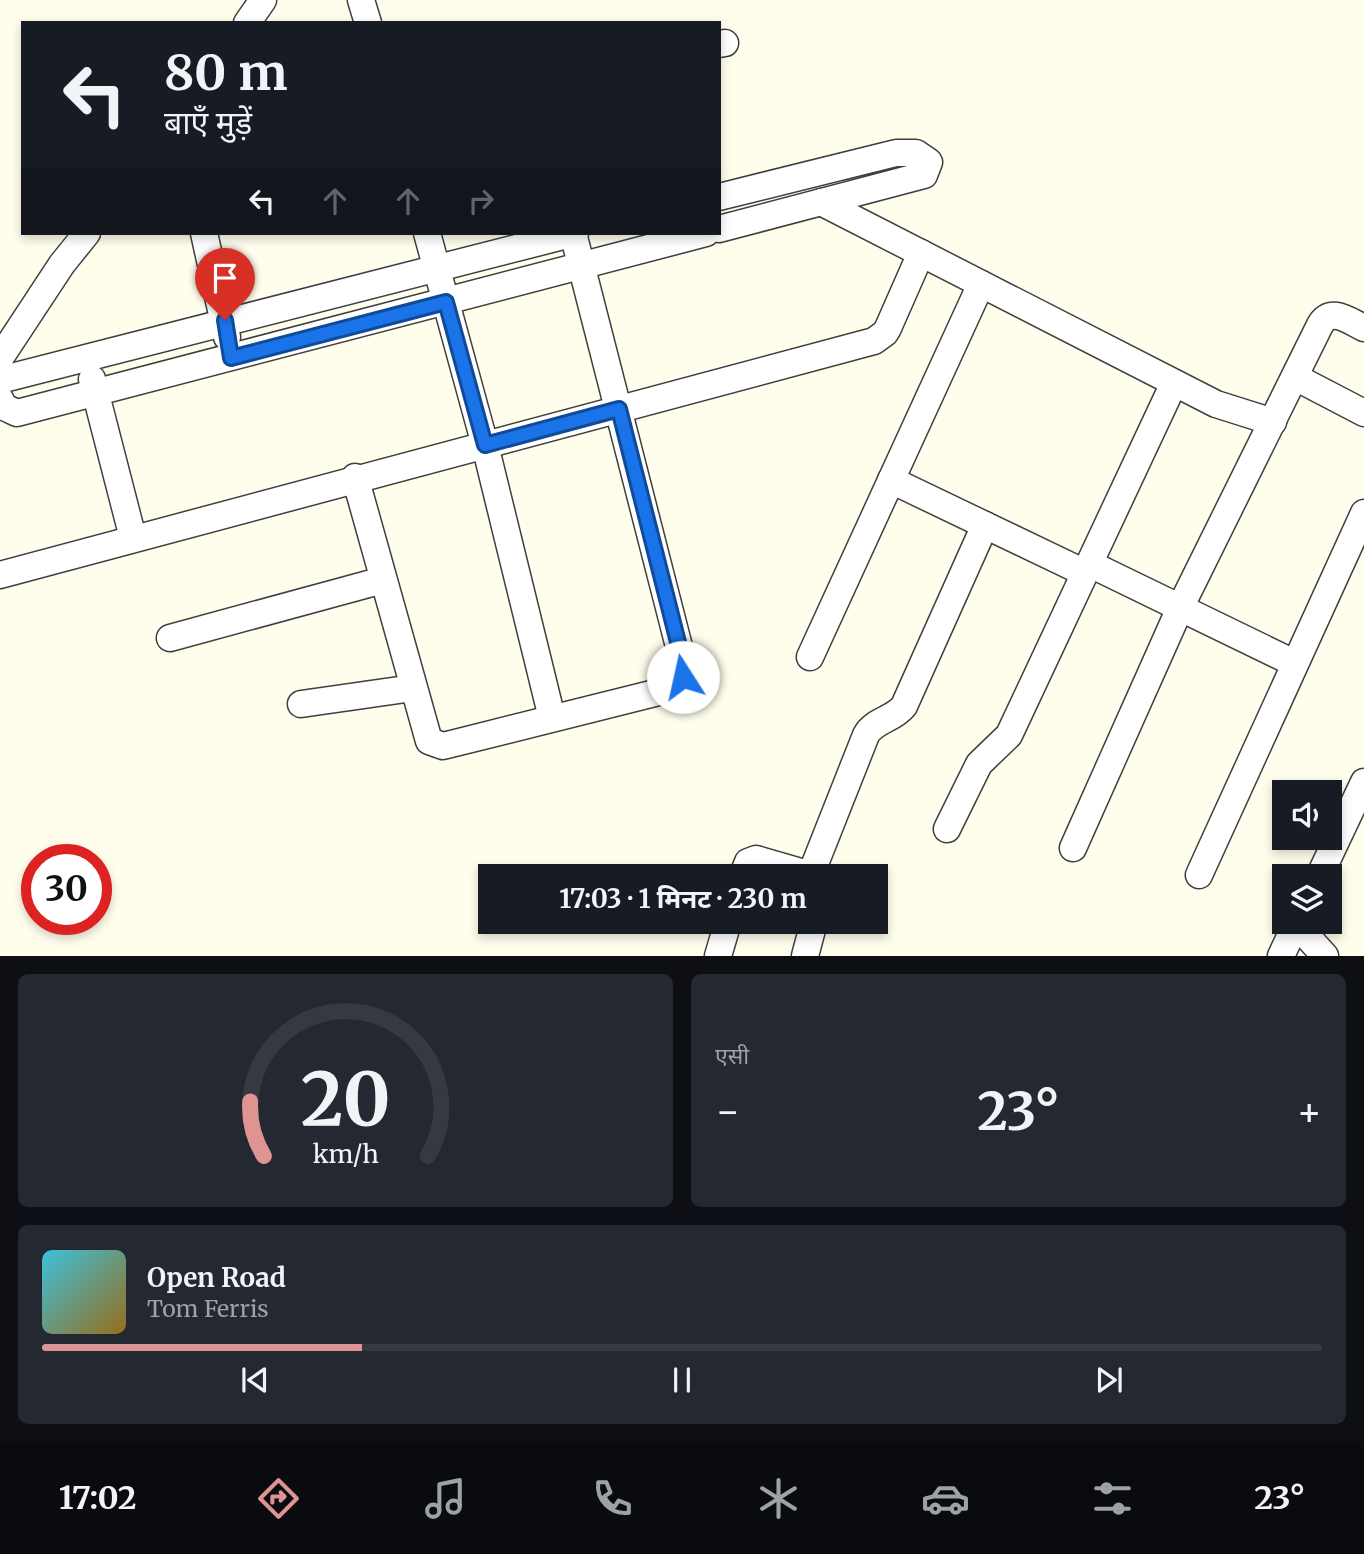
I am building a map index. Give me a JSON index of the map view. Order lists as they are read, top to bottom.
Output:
{
  "page": {
    "turn": ["80 m", "बाएँ मुड़ें"],
    "limit": "30",
    "trip": "17:03 · 1 मिनट · 230 m",
    "tile": "एसी",
    "heat": ["−", "23°", "+"],
    "song": ["Open Road", "Tom Ferris"],
    "tabs": ["17:02", "23°"],
    "gauge": ["20", "km/h"]
  }
}
